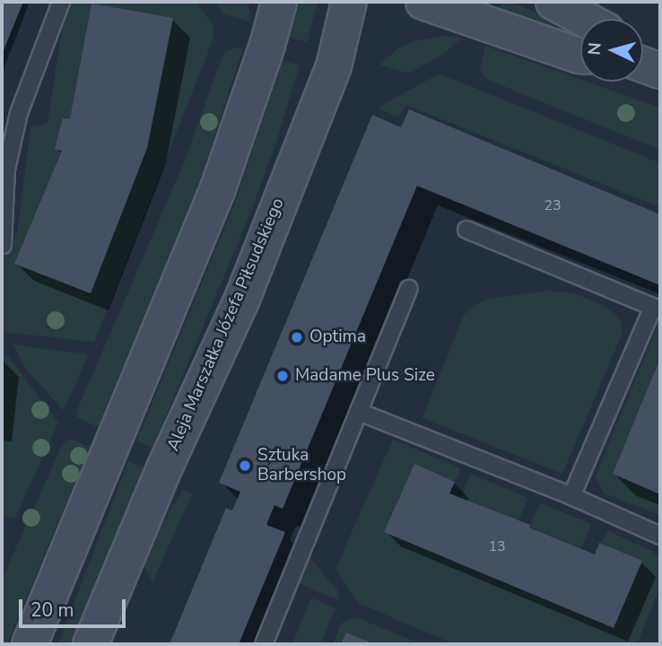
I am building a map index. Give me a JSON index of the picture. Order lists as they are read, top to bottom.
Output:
{
  "streets": {
    "street": ["Aleja Marszałka Józefa Piłsudskiego"]
  },
  "places": ["Optima", "Madame Plus Size", "Sztuka Barbershop"],
  "house_numbers": ["23", "13"],
  "scale_bar": "20 m",
  "north": "left"
}
